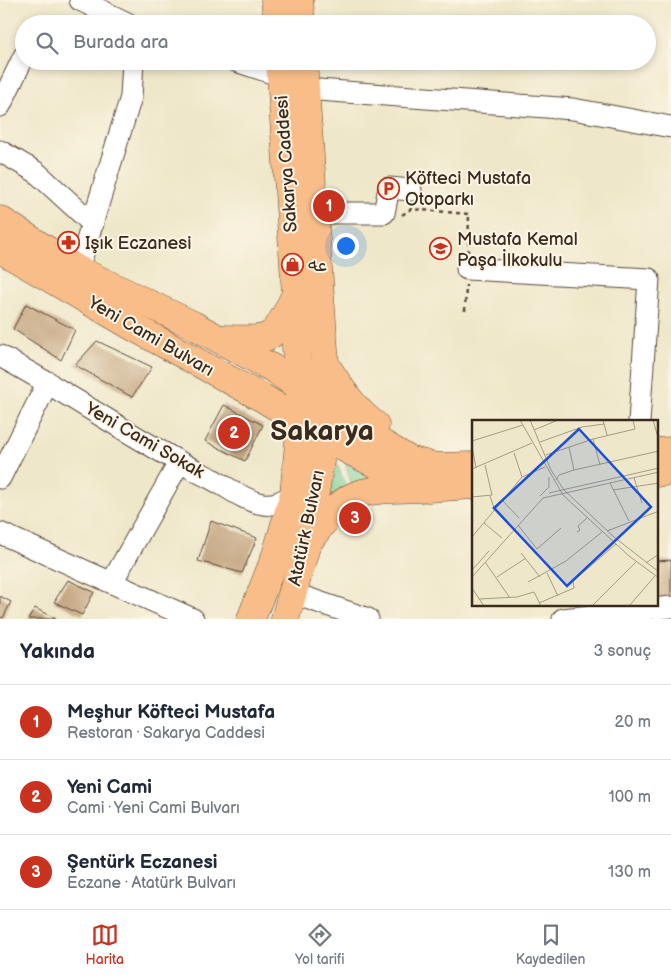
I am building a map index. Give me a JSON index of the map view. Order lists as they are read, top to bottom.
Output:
{
  "streets": {
    "main road": ["Sakarya Caddesi", "Yeni Cami Bulvarı", "Atatürk Bulvarı"],
    "street": ["Yeni Cami Sokak"]
  },
  "crossings": [
    ["Sakarya Caddesi", "Yeni Cami Bulvarı"],
    ["Sakarya Caddesi", "Atatürk Bulvarı"],
    ["Yeni Cami Bulvarı", "Atatürk Bulvarı"],
    ["Yeni Cami Sokak", "Atatürk Bulvarı"]
  ],
  "districts": ["Sakarya"],
  "places": {
    "parking": ["Köfteci Mustafa Otoparkı"],
    "pharmacy": ["Işık Eczanesi"],
    "school or university": ["Mustafa Kemal Paşa İlkokulu"],
    "shop": ["عه"]
  },
  "page": {
    "search": "Burada ara",
    "pins": ["1", "2", "3"],
    "heading": ["Yakında", "3 sonuç"],
    "list": [
      {
        "mark": "1",
        "name": "Meşhur Köfteci Mustafa",
        "note": "Restoran · Sakarya Caddesi",
        "value": "20 m"
      },
      {
        "mark": "2",
        "name": "Yeni Cami",
        "note": "Cami · Yeni Cami Bulvarı",
        "value": "100 m"
      },
      {
        "mark": "3",
        "name": "Şentürk Eczanesi",
        "note": "Eczane · Atatürk Bulvarı",
        "value": "130 m"
      }
    ],
    "nav": ["Harita", "Yol tarifi", "Kaydedilen"]
  }
}
